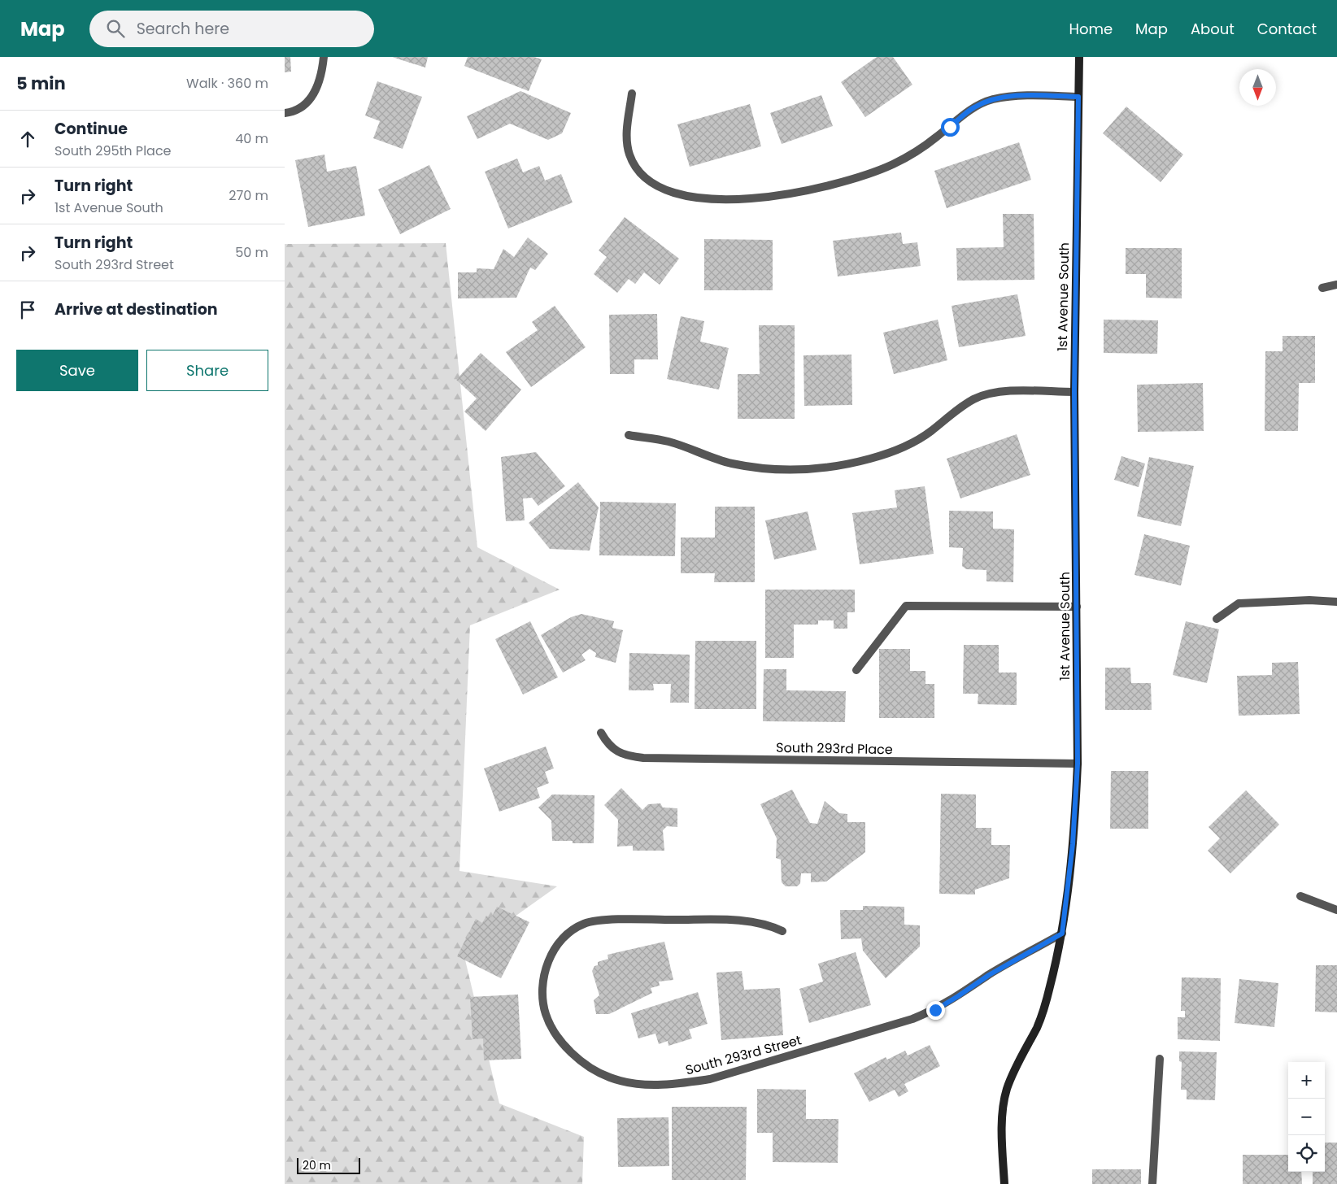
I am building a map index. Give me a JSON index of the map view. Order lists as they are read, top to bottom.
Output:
{
  "streets": {
    "street": ["1st Avenue South", "South 293rd Place", "South 293rd Street"]
  },
  "crossings": [
    ["1st Avenue South", "South 293rd Place"],
    ["1st Avenue South", "South 293rd Street"]
  ],
  "scale_bar": "20 m",
  "north": "bottom",
  "page": {
    "header": "Map",
    "search": "Search here",
    "nav": [
      "Home",
      "Map",
      "About",
      "Contact"
    ],
    "heading": ["5 min", "Walk · 360 m"],
    "list": [
      ["Continue", "South 295th Place", "40 m"],
      ["Turn right", "1st Avenue South", "270 m"],
      ["Turn right", "South 293rd Street", "50 m"],
      "Arrive at destination"
    ],
    "buttons": ["Save", "Share"],
    "map_buttons": ["+", "−"],
    "scale": "20 m"
  }
}
